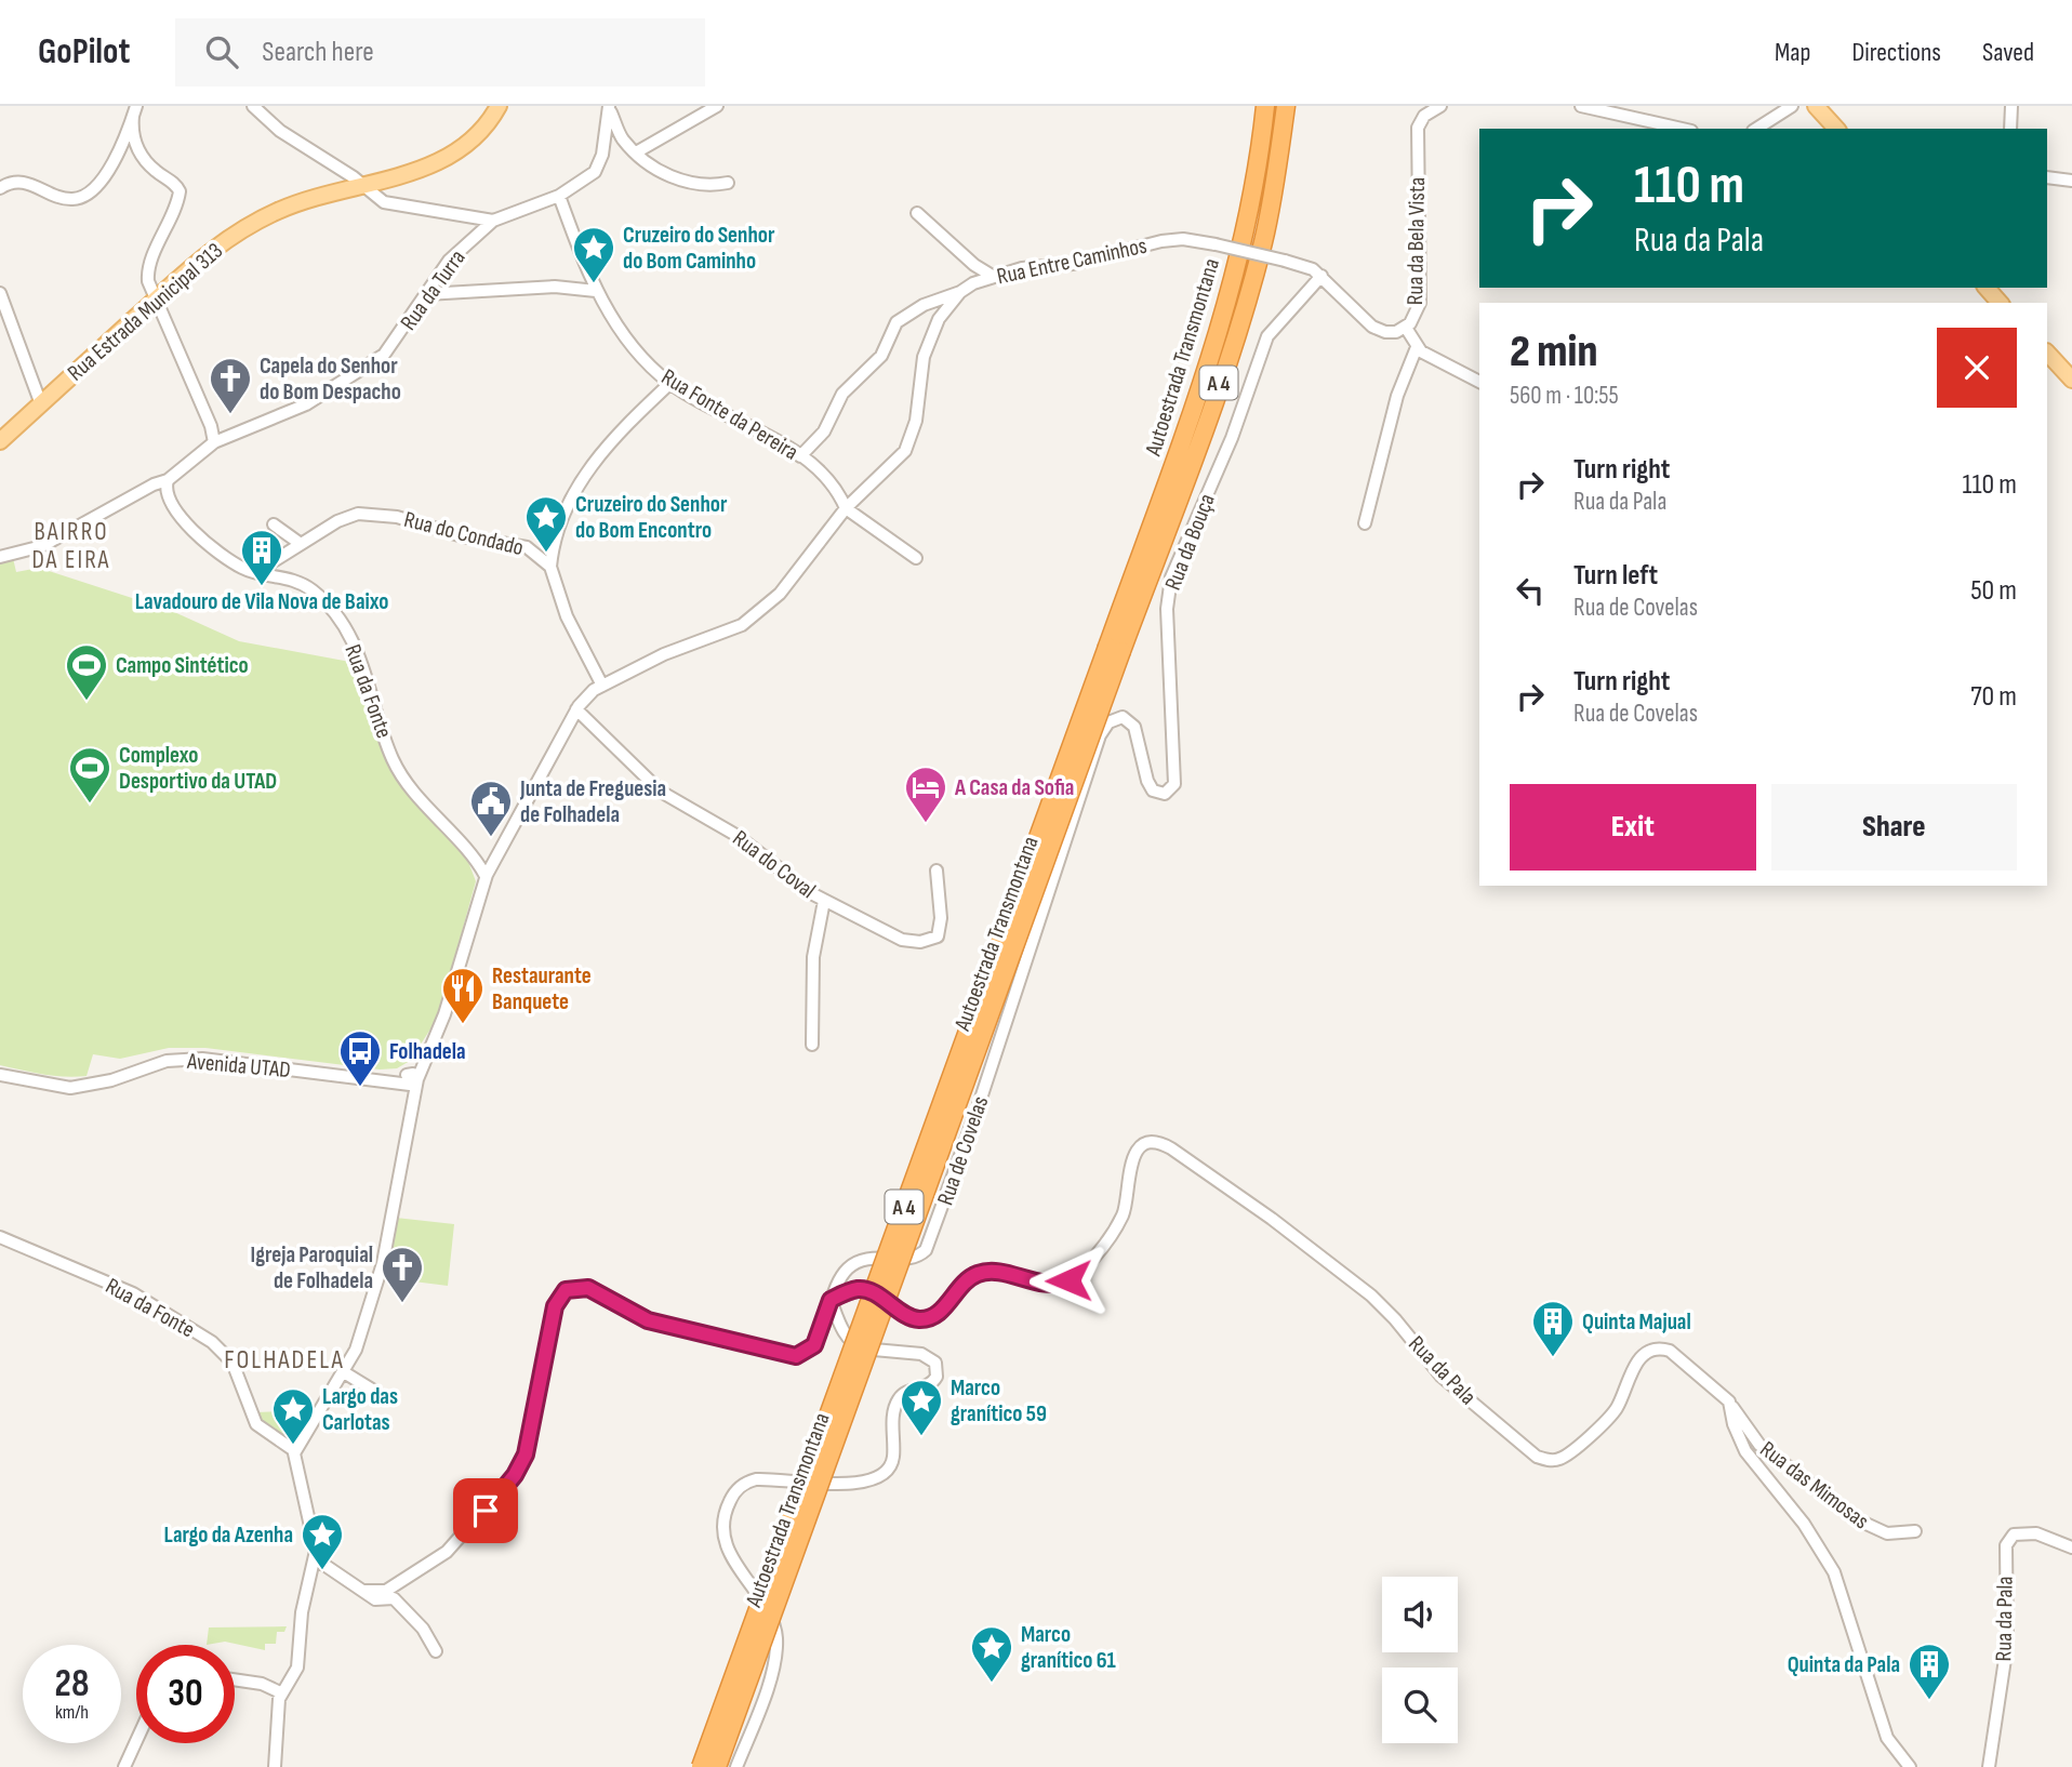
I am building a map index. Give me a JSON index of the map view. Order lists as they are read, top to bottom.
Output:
{
  "streets": {
    "highway": ["Autoestrada Transmontana", "A 4"],
    "main road": ["Rua Estrada Municipal 313"],
    "street": [
      "Rua da Bela Vista",
      "Rua Entre Caminhos",
      "Rua da Turra",
      "Rua Fonte da Pereira",
      "Rua do Condado",
      "Rua da Bouça",
      "Rua da Fonte",
      "Rua do Coval",
      "Avenida UTAD",
      "Rua de Covelas",
      "Rua da Pala",
      "Rua das Mimosas"
    ]
  },
  "crossings": [
    ["Rua da Bela Vista", "Rua Entre Caminhos"],
    ["Rua da Bela Vista", "Rua da Bouça"],
    ["Rua Entre Caminhos", "Rua Fonte da Pereira"],
    ["Rua Entre Caminhos", "Rua do Condado"],
    ["Rua Entre Caminhos", "Rua da Fonte"],
    ["Rua Entre Caminhos", "Rua do Coval"],
    ["Rua Entre Caminhos", "Avenida UTAD"],
    ["Rua da Turra", "Rua da Fonte"],
    ["Rua do Condado", "Rua da Fonte"],
    ["Rua da Bouça", "Rua de Covelas"],
    ["Rua de Covelas", "Rua da Pala"],
    ["Rua da Pala", "Rua das Mimosas"]
  ],
  "districts": ["BAIRRO DA EIRA", "FOLHADELA"],
  "places": {
    "place": [
      "Cruzeiro do Senhor do Bom Caminho",
      "Cruzeiro do Senhor do Bom Encontro",
      "Marco granítico 59",
      "Largo das Carlotas",
      "Largo da Azenha",
      "Marco granítico 61"
    ],
    "church": ["Capela do Senhor do Bom Despacho", "Igreja Paroquial de Folhadela"],
    "building": ["Lavadouro de Vila Nova de Baixo", "Quinta Majual", "Quinta da Pala"],
    "sports": ["Campo Sintético", "Complexo Desportivo da UTAD"],
    "hotel": ["A Casa da Sofia"],
    "public building": ["Junta de Freguesia de Folhadela"],
    "restaurant": ["Restaurante Banquete"],
    "bus stop": ["Folhadela"]
  },
  "page": {
    "header": "GoPilot",
    "search": "Search here",
    "nav": ["Map", "Directions", "Saved"],
    "turn": ["110 m", "Rua da Pala"],
    "heading": ["2 min", "560 m · 10:55"],
    "list": [
      {
        "name": "Turn right",
        "note": "Rua da Pala",
        "value": "110 m"
      },
      {
        "name": "Turn left",
        "note": "Rua de Covelas",
        "value": "50 m"
      },
      {
        "name": "Turn right",
        "note": "Rua de Covelas",
        "value": "70 m"
      }
    ],
    "buttons": ["Exit", "Share"],
    "speed": "28 km/h",
    "limit": "30"
  }
}
